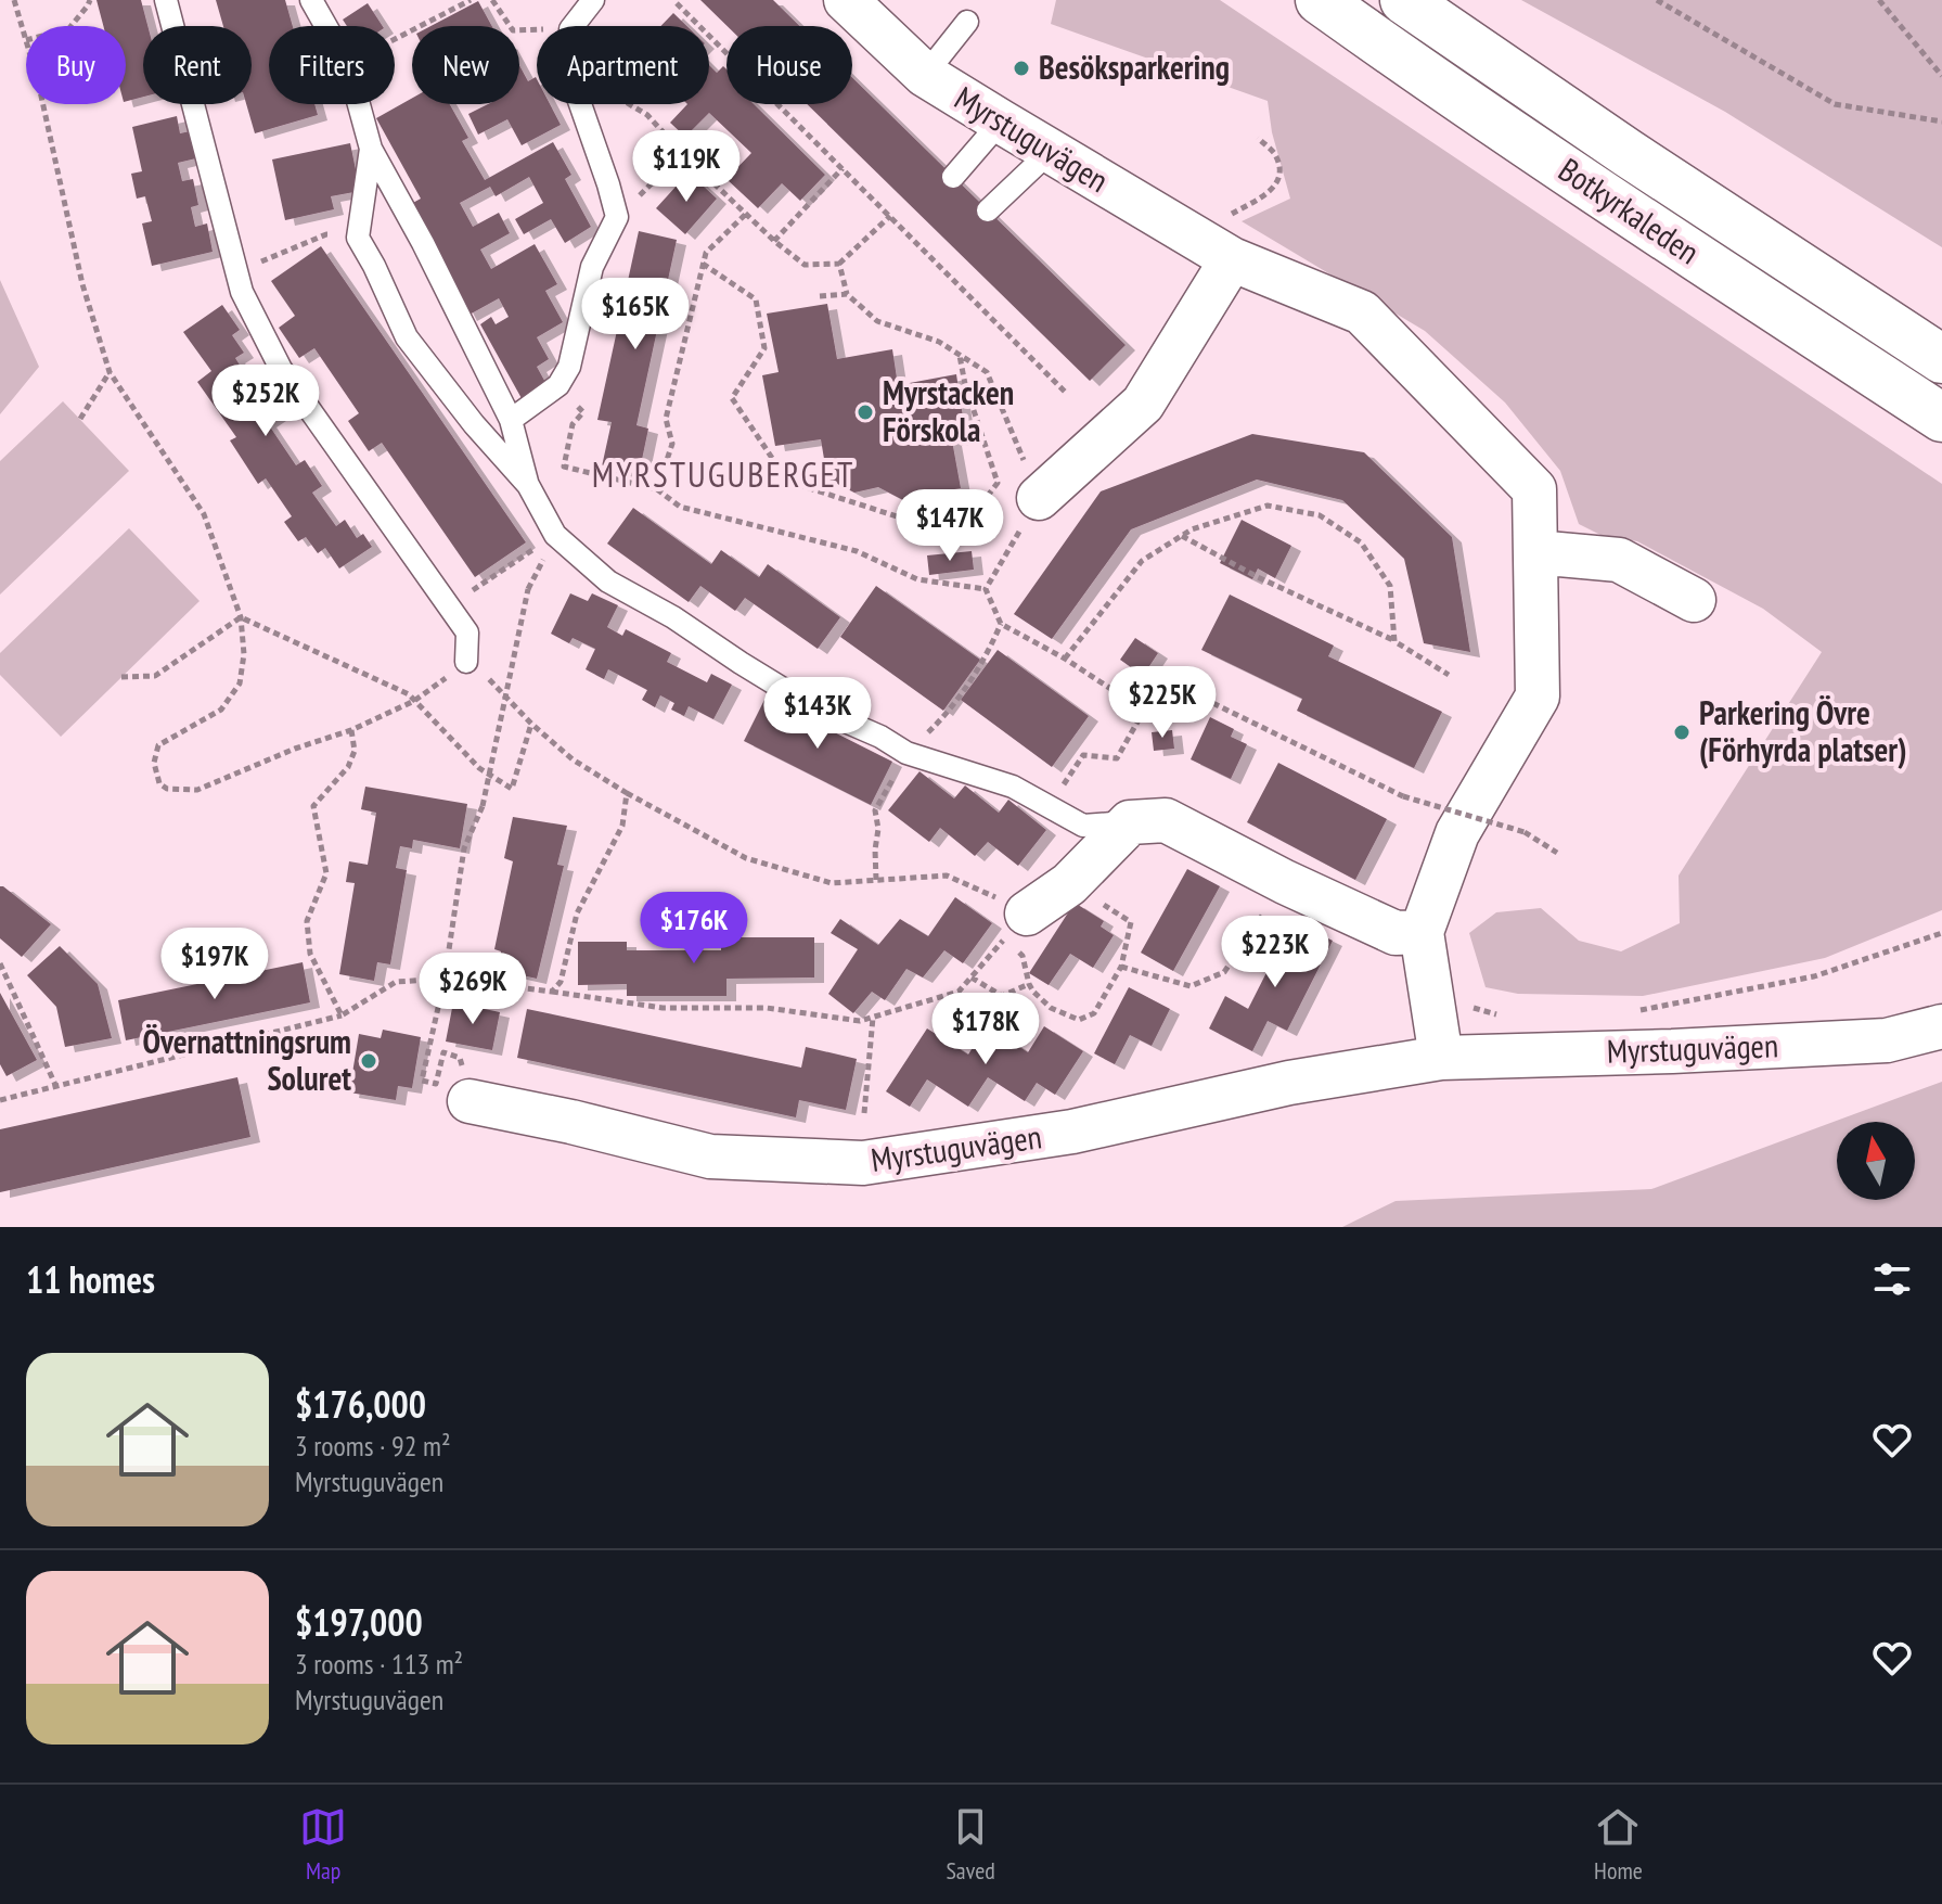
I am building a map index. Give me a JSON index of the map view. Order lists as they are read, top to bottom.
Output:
{
  "streets": {
    "main road": ["Botkyrkaleden"],
    "street": ["Myrstuguvägen"]
  },
  "districts": ["MYRSTUGUBERGET"],
  "places": [
    "Besöksparkering",
    "Myrstacken Förskola",
    "Parkering Övre (Förhyrda platser)",
    "Övernattningsrum Soluret"
  ],
  "north": "top",
  "page": {
    "chip": [
      "Buy",
      "Rent",
      "Filters",
      "New",
      "Apartment",
      "House"
    ],
    "price": [
      "$119K",
      "$165K",
      "$252K",
      "$147K",
      "$225K",
      "$143K",
      "$176K",
      "$223K",
      "$197K",
      "$269K",
      "$178K"
    ],
    "heading": "11 homes",
    "list": [
      {
        "name": "$176,000",
        "note": "3 rooms · 92 m² · Myrstuguvägen"
      },
      {
        "name": "$197,000",
        "note": "3 rooms · 113 m² · Myrstuguvägen"
      }
    ],
    "tabs": ["Map", "Saved", "Home"]
  }
}
